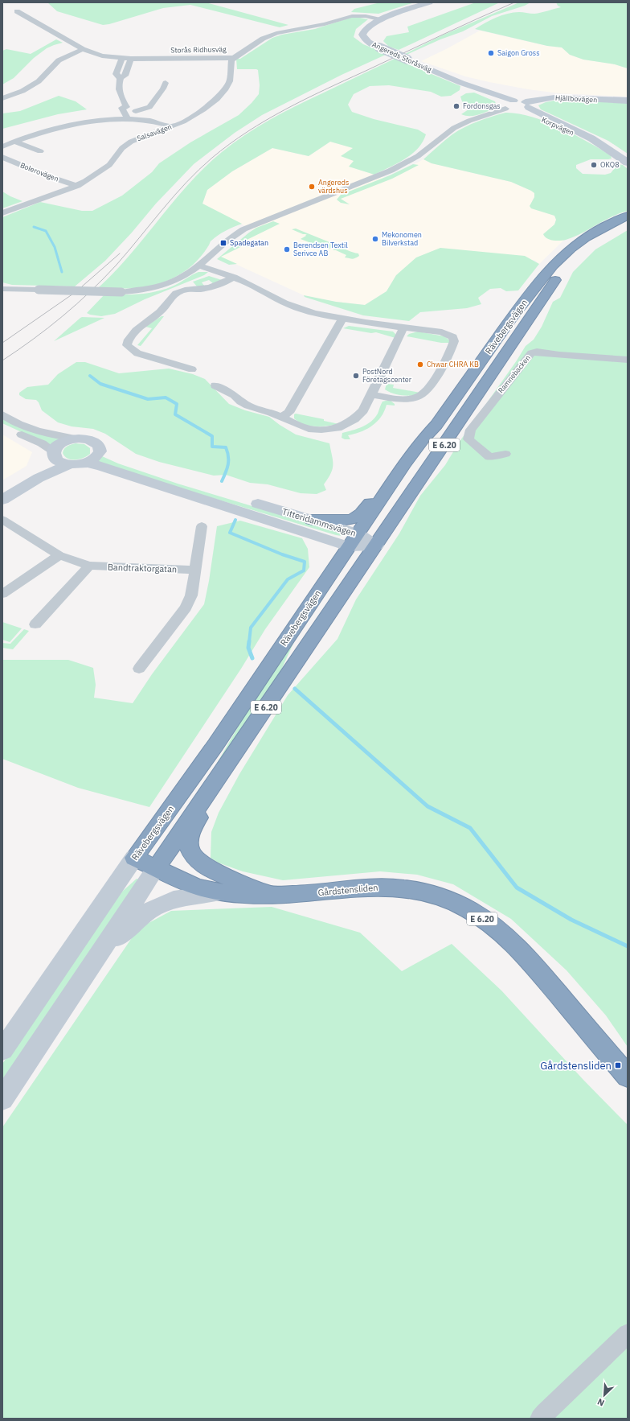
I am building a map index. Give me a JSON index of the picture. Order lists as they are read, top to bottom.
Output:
{
  "streets": {
    "highway": ["Rävebergsvägen", "E 6.20", "Gårdstensliden"],
    "street": [
      "Storås Ridhusväg",
      "Angereds Storåsväg",
      "Hjällbovägen",
      "Korpvägen",
      "Salsavägen",
      "Bolerovägen",
      "Ramnebacken",
      "Titteridammsvägen",
      "Bandtraktorgatan"
    ]
  },
  "crossings": [
    ["Storås Ridhusväg", "Angereds Storåsväg"],
    ["Storås Ridhusväg", "Salsavägen"],
    ["Angereds Storåsväg", "Hjällbovägen"],
    ["Angereds Storåsväg", "Korpvägen"],
    ["Hjällbovägen", "Korpvägen"],
    ["Salsavägen", "Bolerovägen"],
    ["Rävebergsvägen", "E 6.20"],
    ["Rävebergsvägen", "Titteridammsvägen"],
    ["Rävebergsvägen", "Gårdstensliden"],
    ["E 6.20", "Gårdstensliden"]
  ],
  "places": {
    "other": [
      "Saigon Gross",
      "Fordonsgas",
      "OKQ8",
      "Angereds värdshus",
      "Mekonomen Bilverkstad",
      "Berendsen Textil Serivce AB",
      "Chwar CHRA KB",
      "PostNord Företagscenter"
    ],
    "transit": ["Spadegatan", "Gårdstensliden"]
  },
  "north": "bottom left"
}
